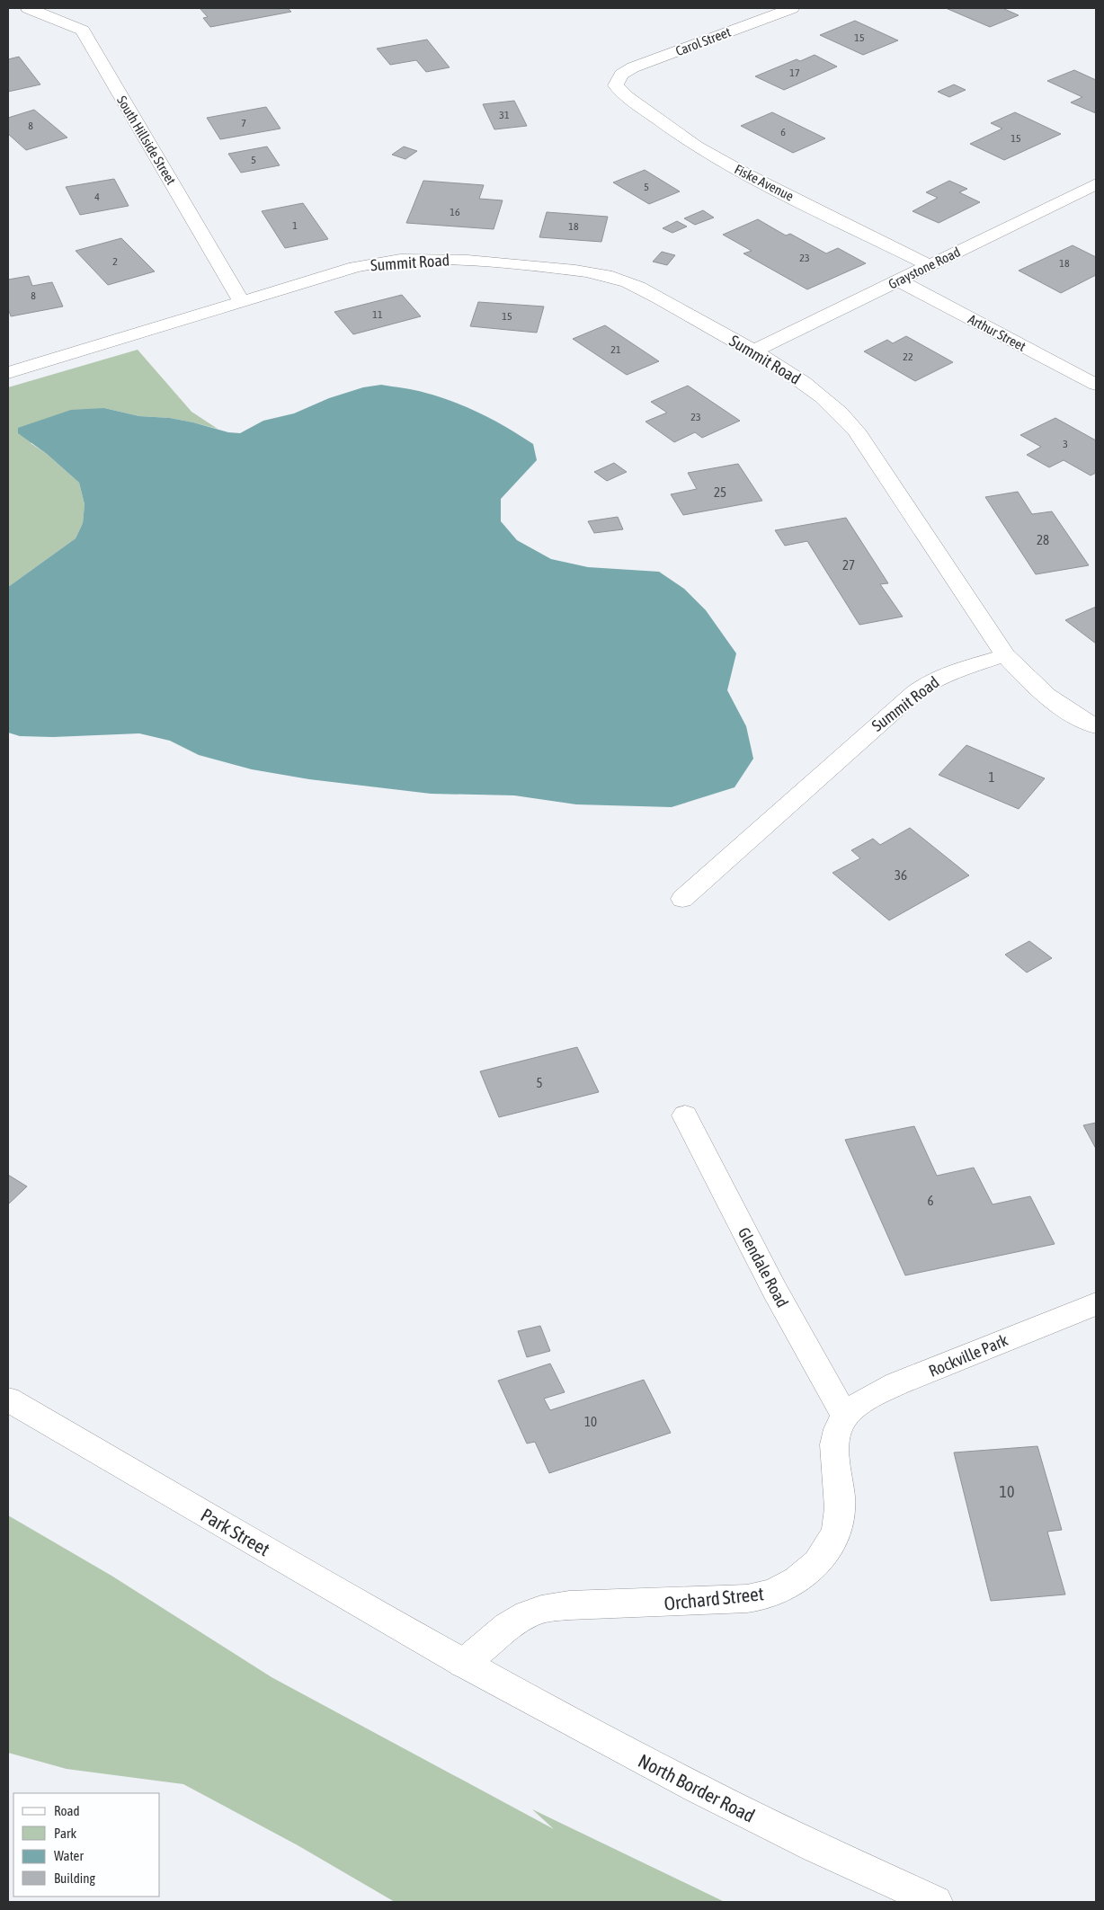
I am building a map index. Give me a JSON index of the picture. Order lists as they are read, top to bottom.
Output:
{
  "streets": {
    "street": [
      "Carol Street",
      "South Hillside Street",
      "Fiske Avenue",
      "Summit Road",
      "Graystone Road",
      "Arthur Street",
      "Glendale Road",
      "Rockville Park",
      "Park Street",
      "Orchard Street",
      "North Border Road"
    ]
  },
  "crossings": [
    ["Carol Street", "Fiske Avenue"],
    ["South Hillside Street", "Summit Road"],
    ["Fiske Avenue", "Graystone Road"],
    ["Summit Road", "Graystone Road"],
    ["Graystone Road", "Arthur Street"],
    ["Glendale Road", "Rockville Park"],
    ["Glendale Road", "Orchard Street"],
    ["Rockville Park", "Orchard Street"],
    ["Park Street", "Orchard Street"],
    ["Park Street", "North Border Road"],
    ["Orchard Street", "North Border Road"]
  ],
  "house_numbers": [
    "15",
    "17",
    "31",
    "7",
    "8",
    "6",
    "15",
    "5",
    "5",
    "4",
    "16",
    "1",
    "18",
    "23",
    "2",
    "18",
    "8",
    "11",
    "15",
    "21",
    "22",
    "23",
    "3",
    "25",
    "28",
    "27",
    "1",
    "36",
    "5",
    "6",
    "10",
    "10"
  ],
  "legend": [
    "Road",
    "Park",
    "Water",
    "Building"
  ]
}
